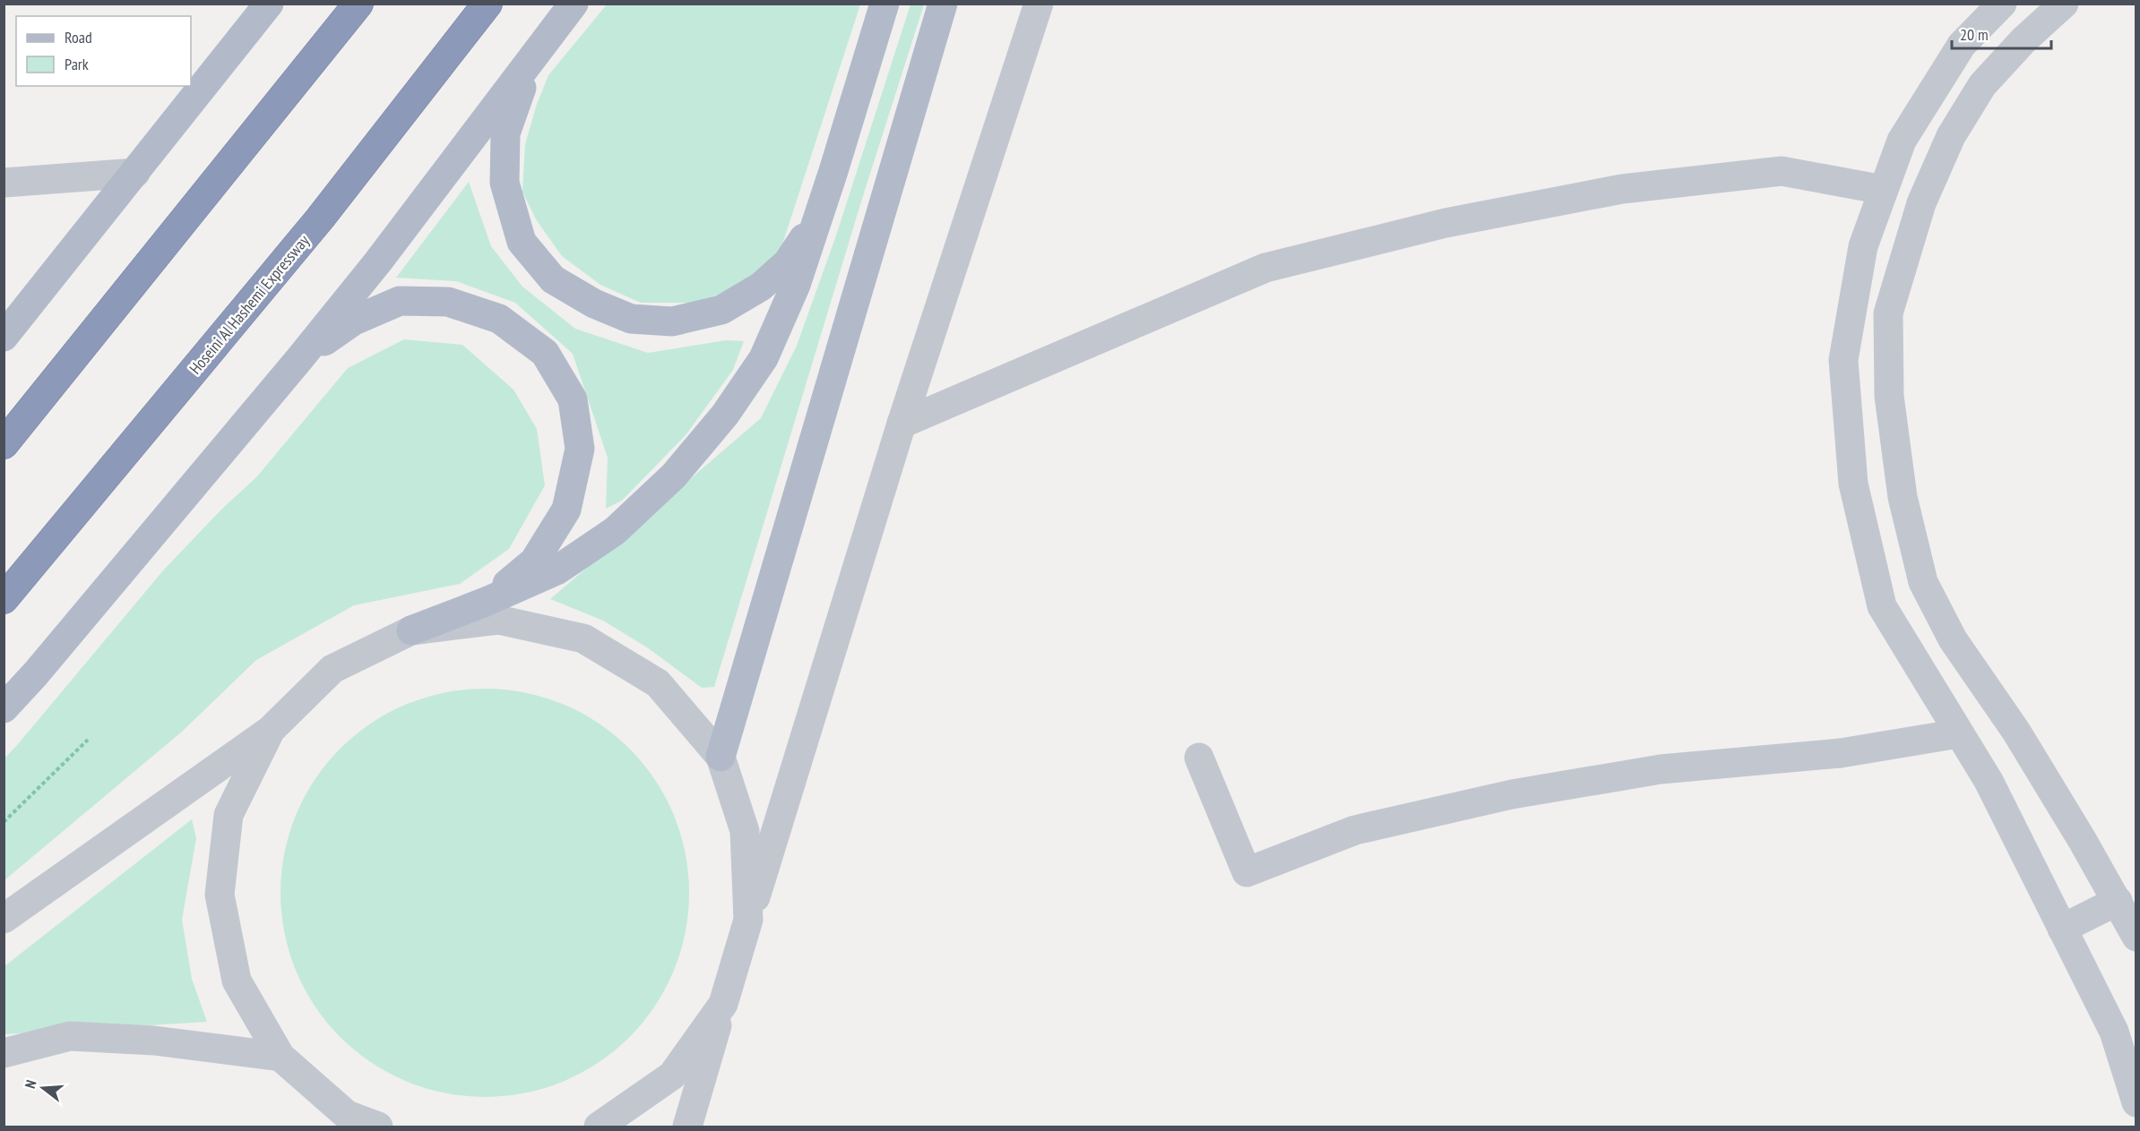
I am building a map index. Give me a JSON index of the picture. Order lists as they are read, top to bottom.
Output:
{
  "streets": {
    "highway": ["Hoseini Al Hashemi Expressway"]
  },
  "legend": ["Road", "Park"],
  "scale_bar": "20 m",
  "north": "left"
}
